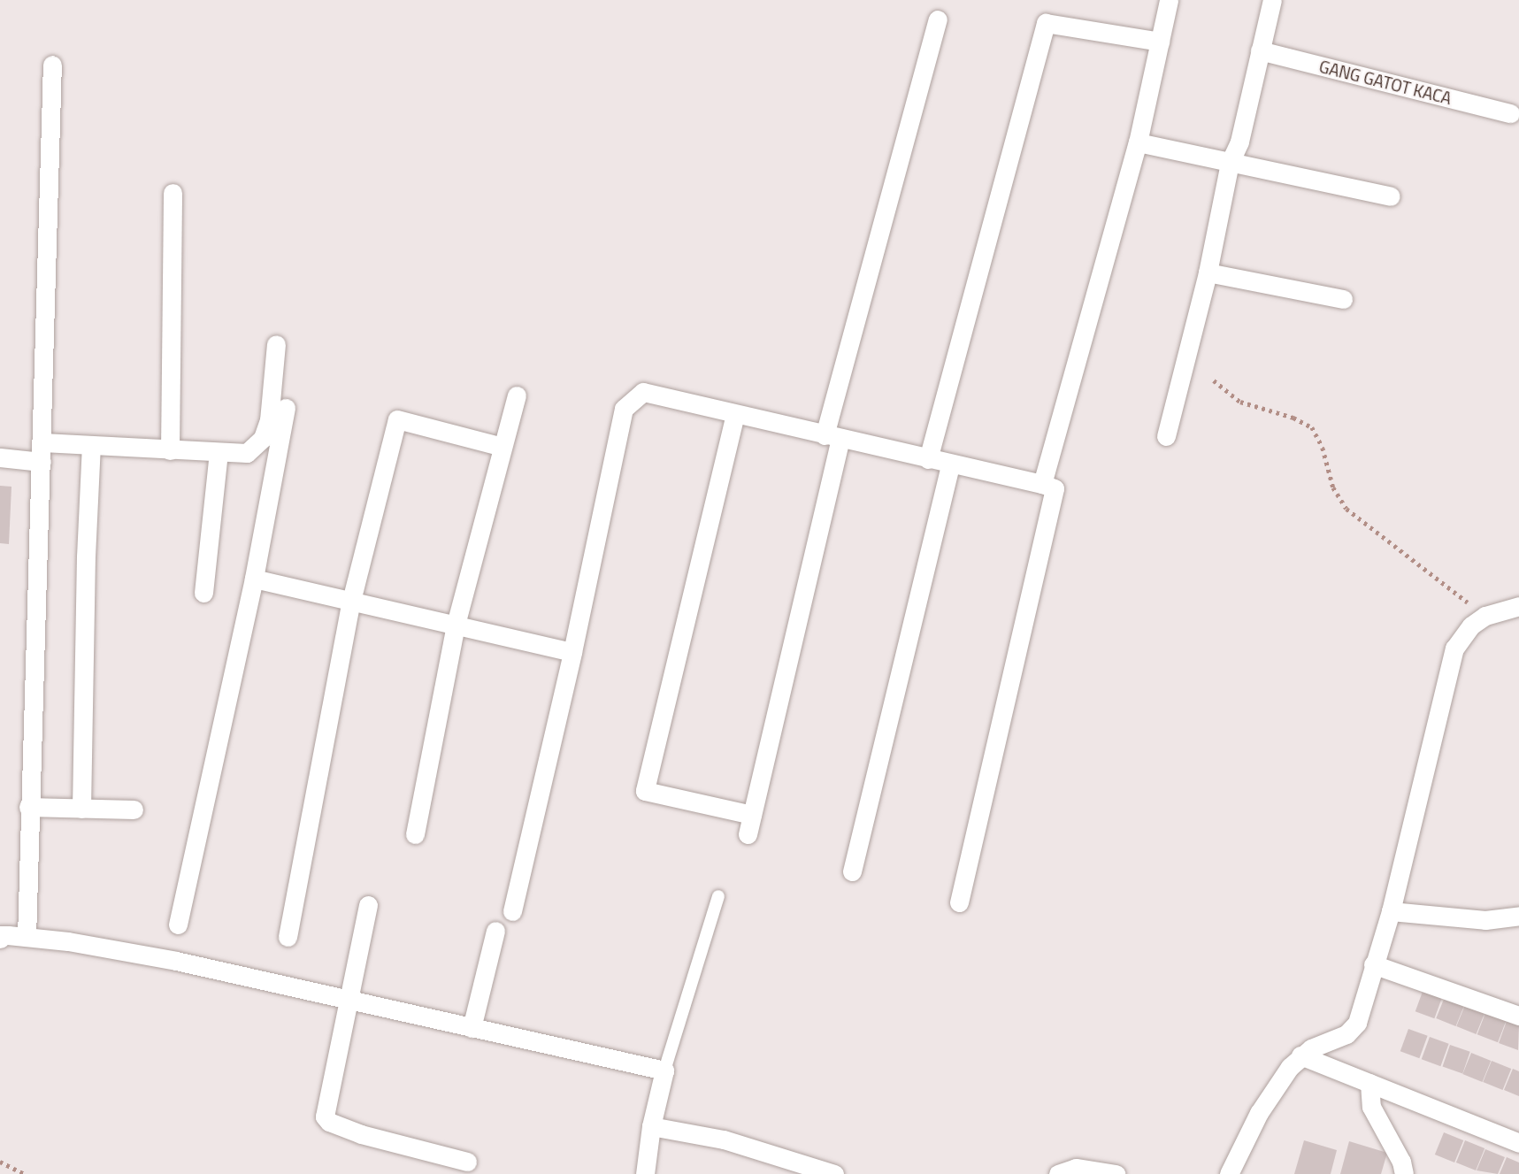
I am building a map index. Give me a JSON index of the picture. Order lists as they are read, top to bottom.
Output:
{
  "streets": {
    "street": ["GANG GATOT KACA"]
  }
}
